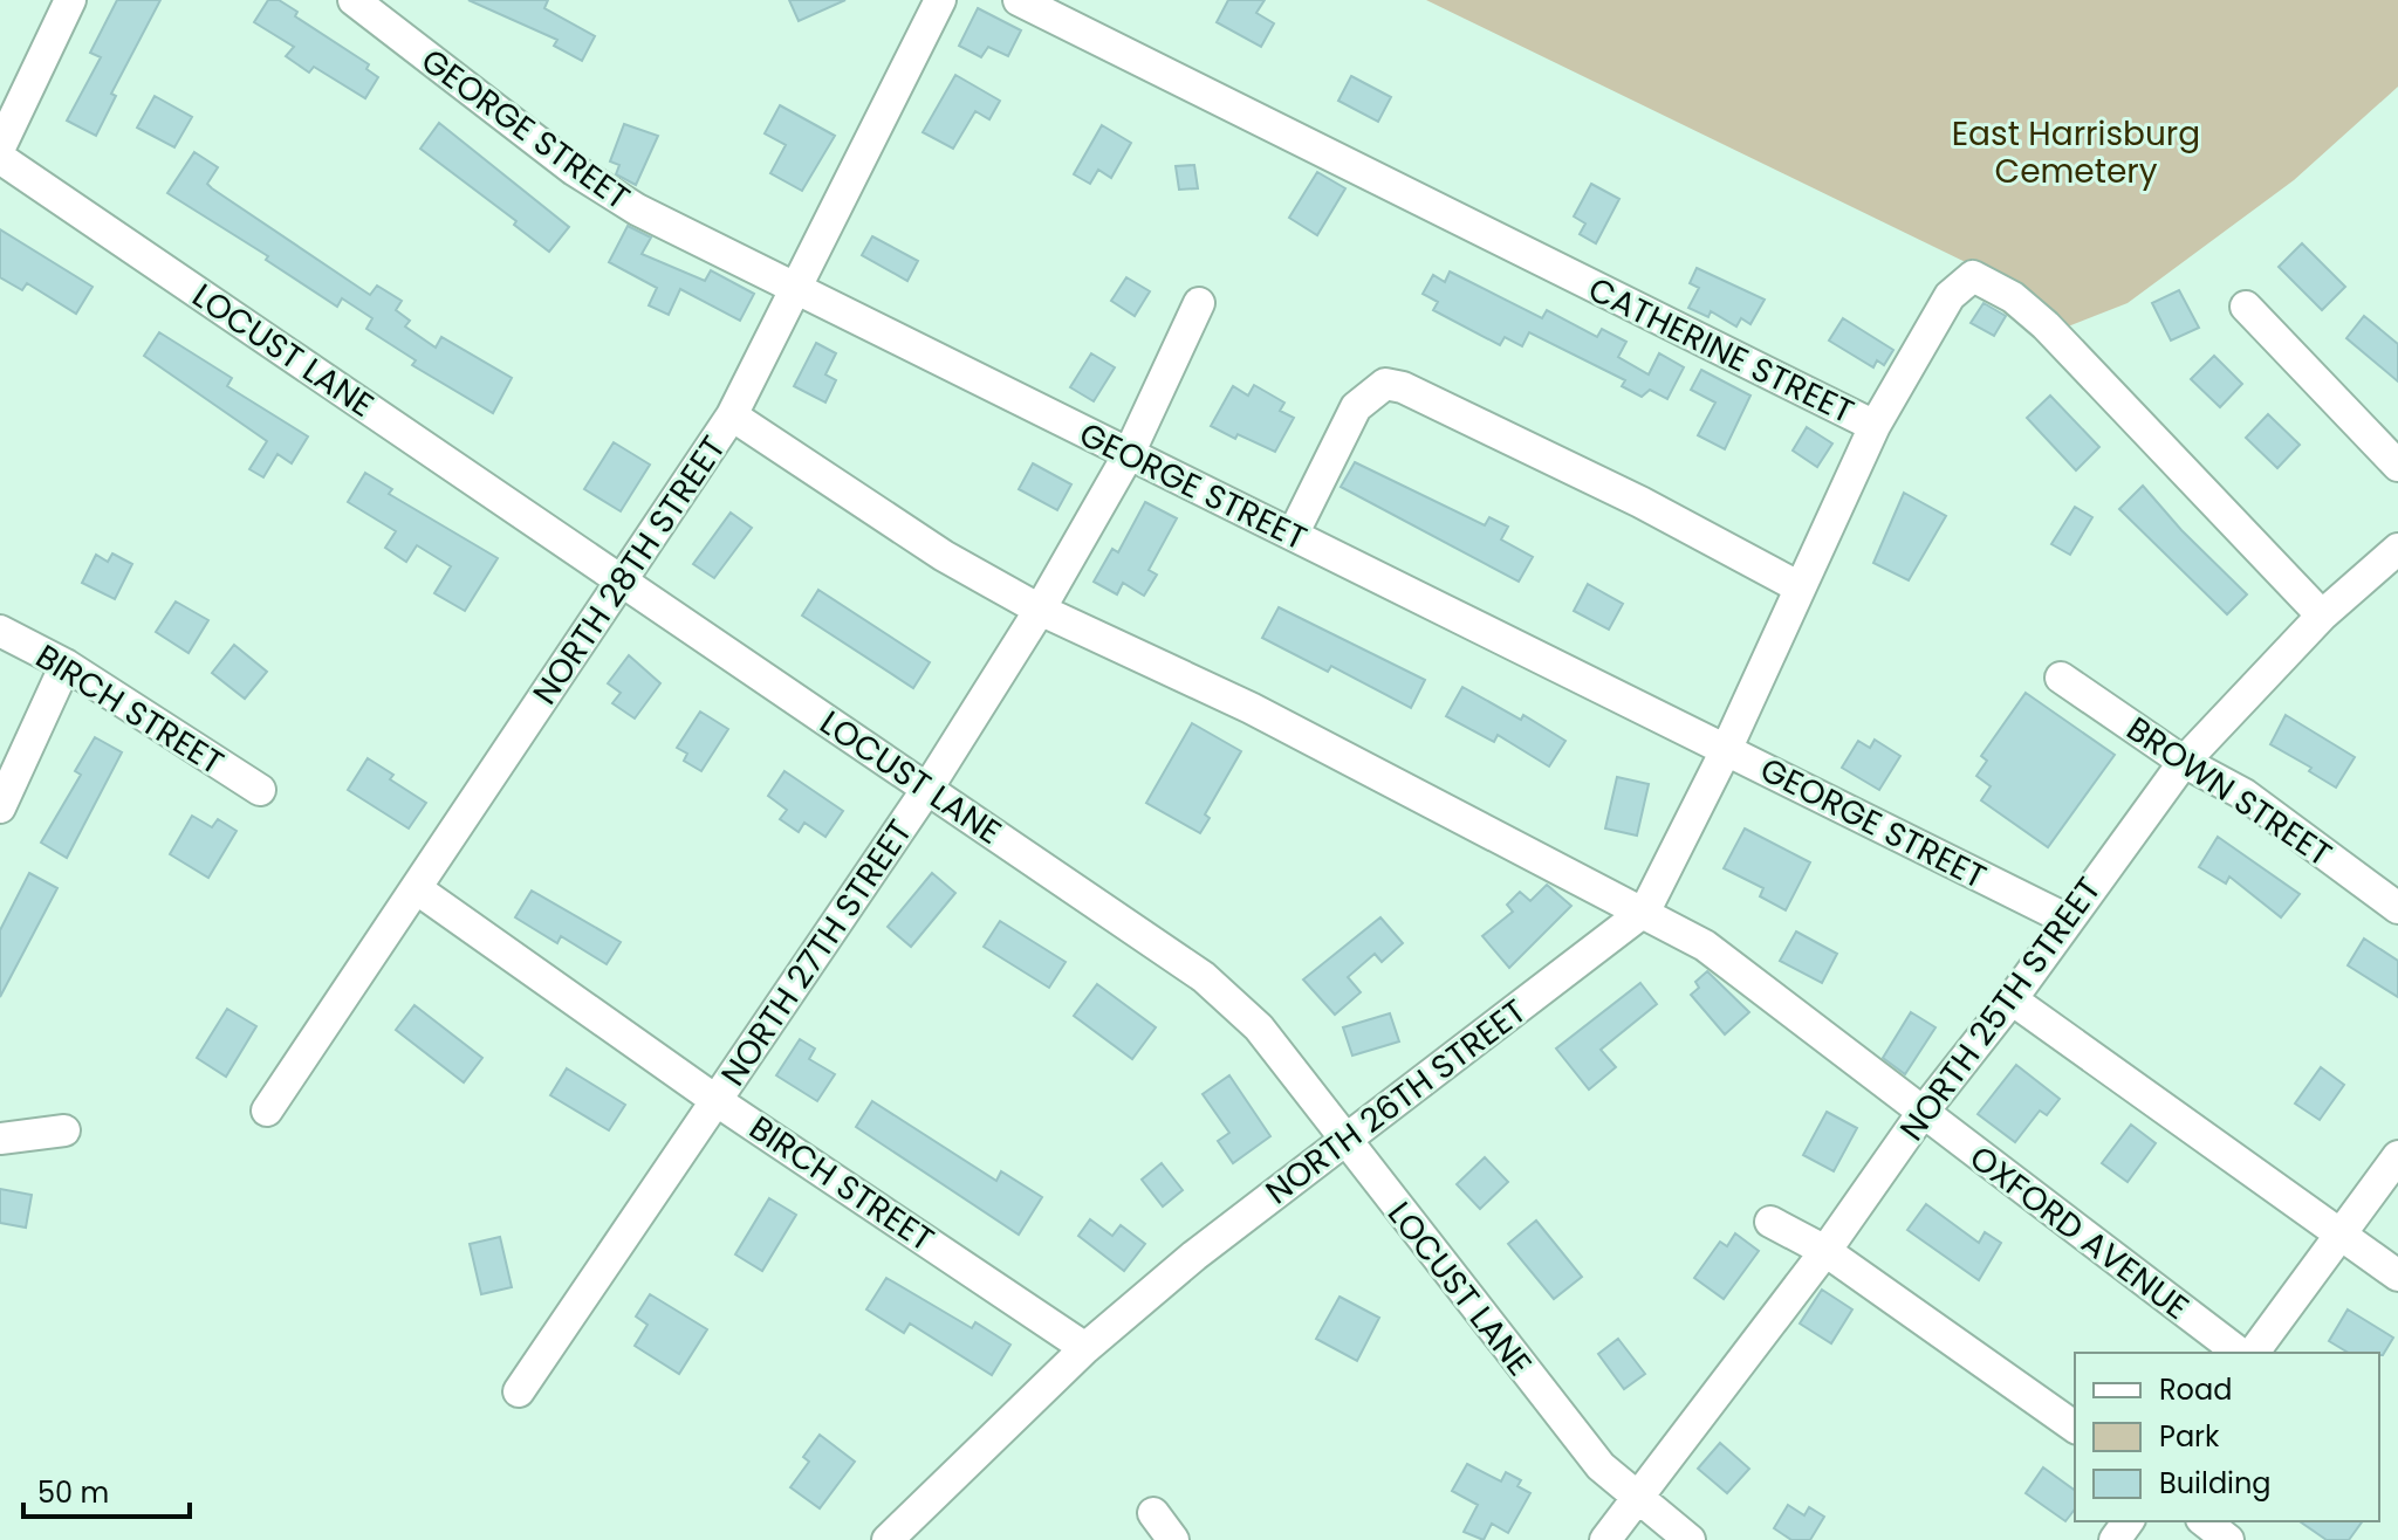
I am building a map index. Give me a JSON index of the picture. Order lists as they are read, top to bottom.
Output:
{
  "streets": {
    "street": [
      "GEORGE STREET",
      "LOCUST LANE",
      "CATHERINE STREET",
      "NORTH 28TH STREET",
      "BIRCH STREET",
      "BROWN STREET",
      "NORTH 27TH STREET",
      "NORTH 25TH STREET",
      "NORTH 26TH STREET",
      "OXFORD AVENUE"
    ]
  },
  "crossings": [
    ["GEORGE STREET", "NORTH 28TH STREET"],
    ["GEORGE STREET", "NORTH 27TH STREET"],
    ["GEORGE STREET", "NORTH 25TH STREET"],
    ["GEORGE STREET", "NORTH 26TH STREET"],
    ["LOCUST LANE", "NORTH 28TH STREET"],
    ["LOCUST LANE", "NORTH 27TH STREET"],
    ["LOCUST LANE", "NORTH 25TH STREET"],
    ["LOCUST LANE", "NORTH 26TH STREET"],
    ["CATHERINE STREET", "NORTH 25TH STREET"],
    ["CATHERINE STREET", "NORTH 26TH STREET"],
    ["NORTH 28TH STREET", "BIRCH STREET"],
    ["BIRCH STREET", "NORTH 27TH STREET"],
    ["BIRCH STREET", "NORTH 26TH STREET"],
    ["BROWN STREET", "NORTH 25TH STREET"],
    ["NORTH 25TH STREET", "OXFORD AVENUE"],
    ["NORTH 26TH STREET", "OXFORD AVENUE"]
  ],
  "parks": ["East Harrisburg Cemetery"],
  "legend": ["Road", "Park", "Building"],
  "scale_bar": "50 m"
}
